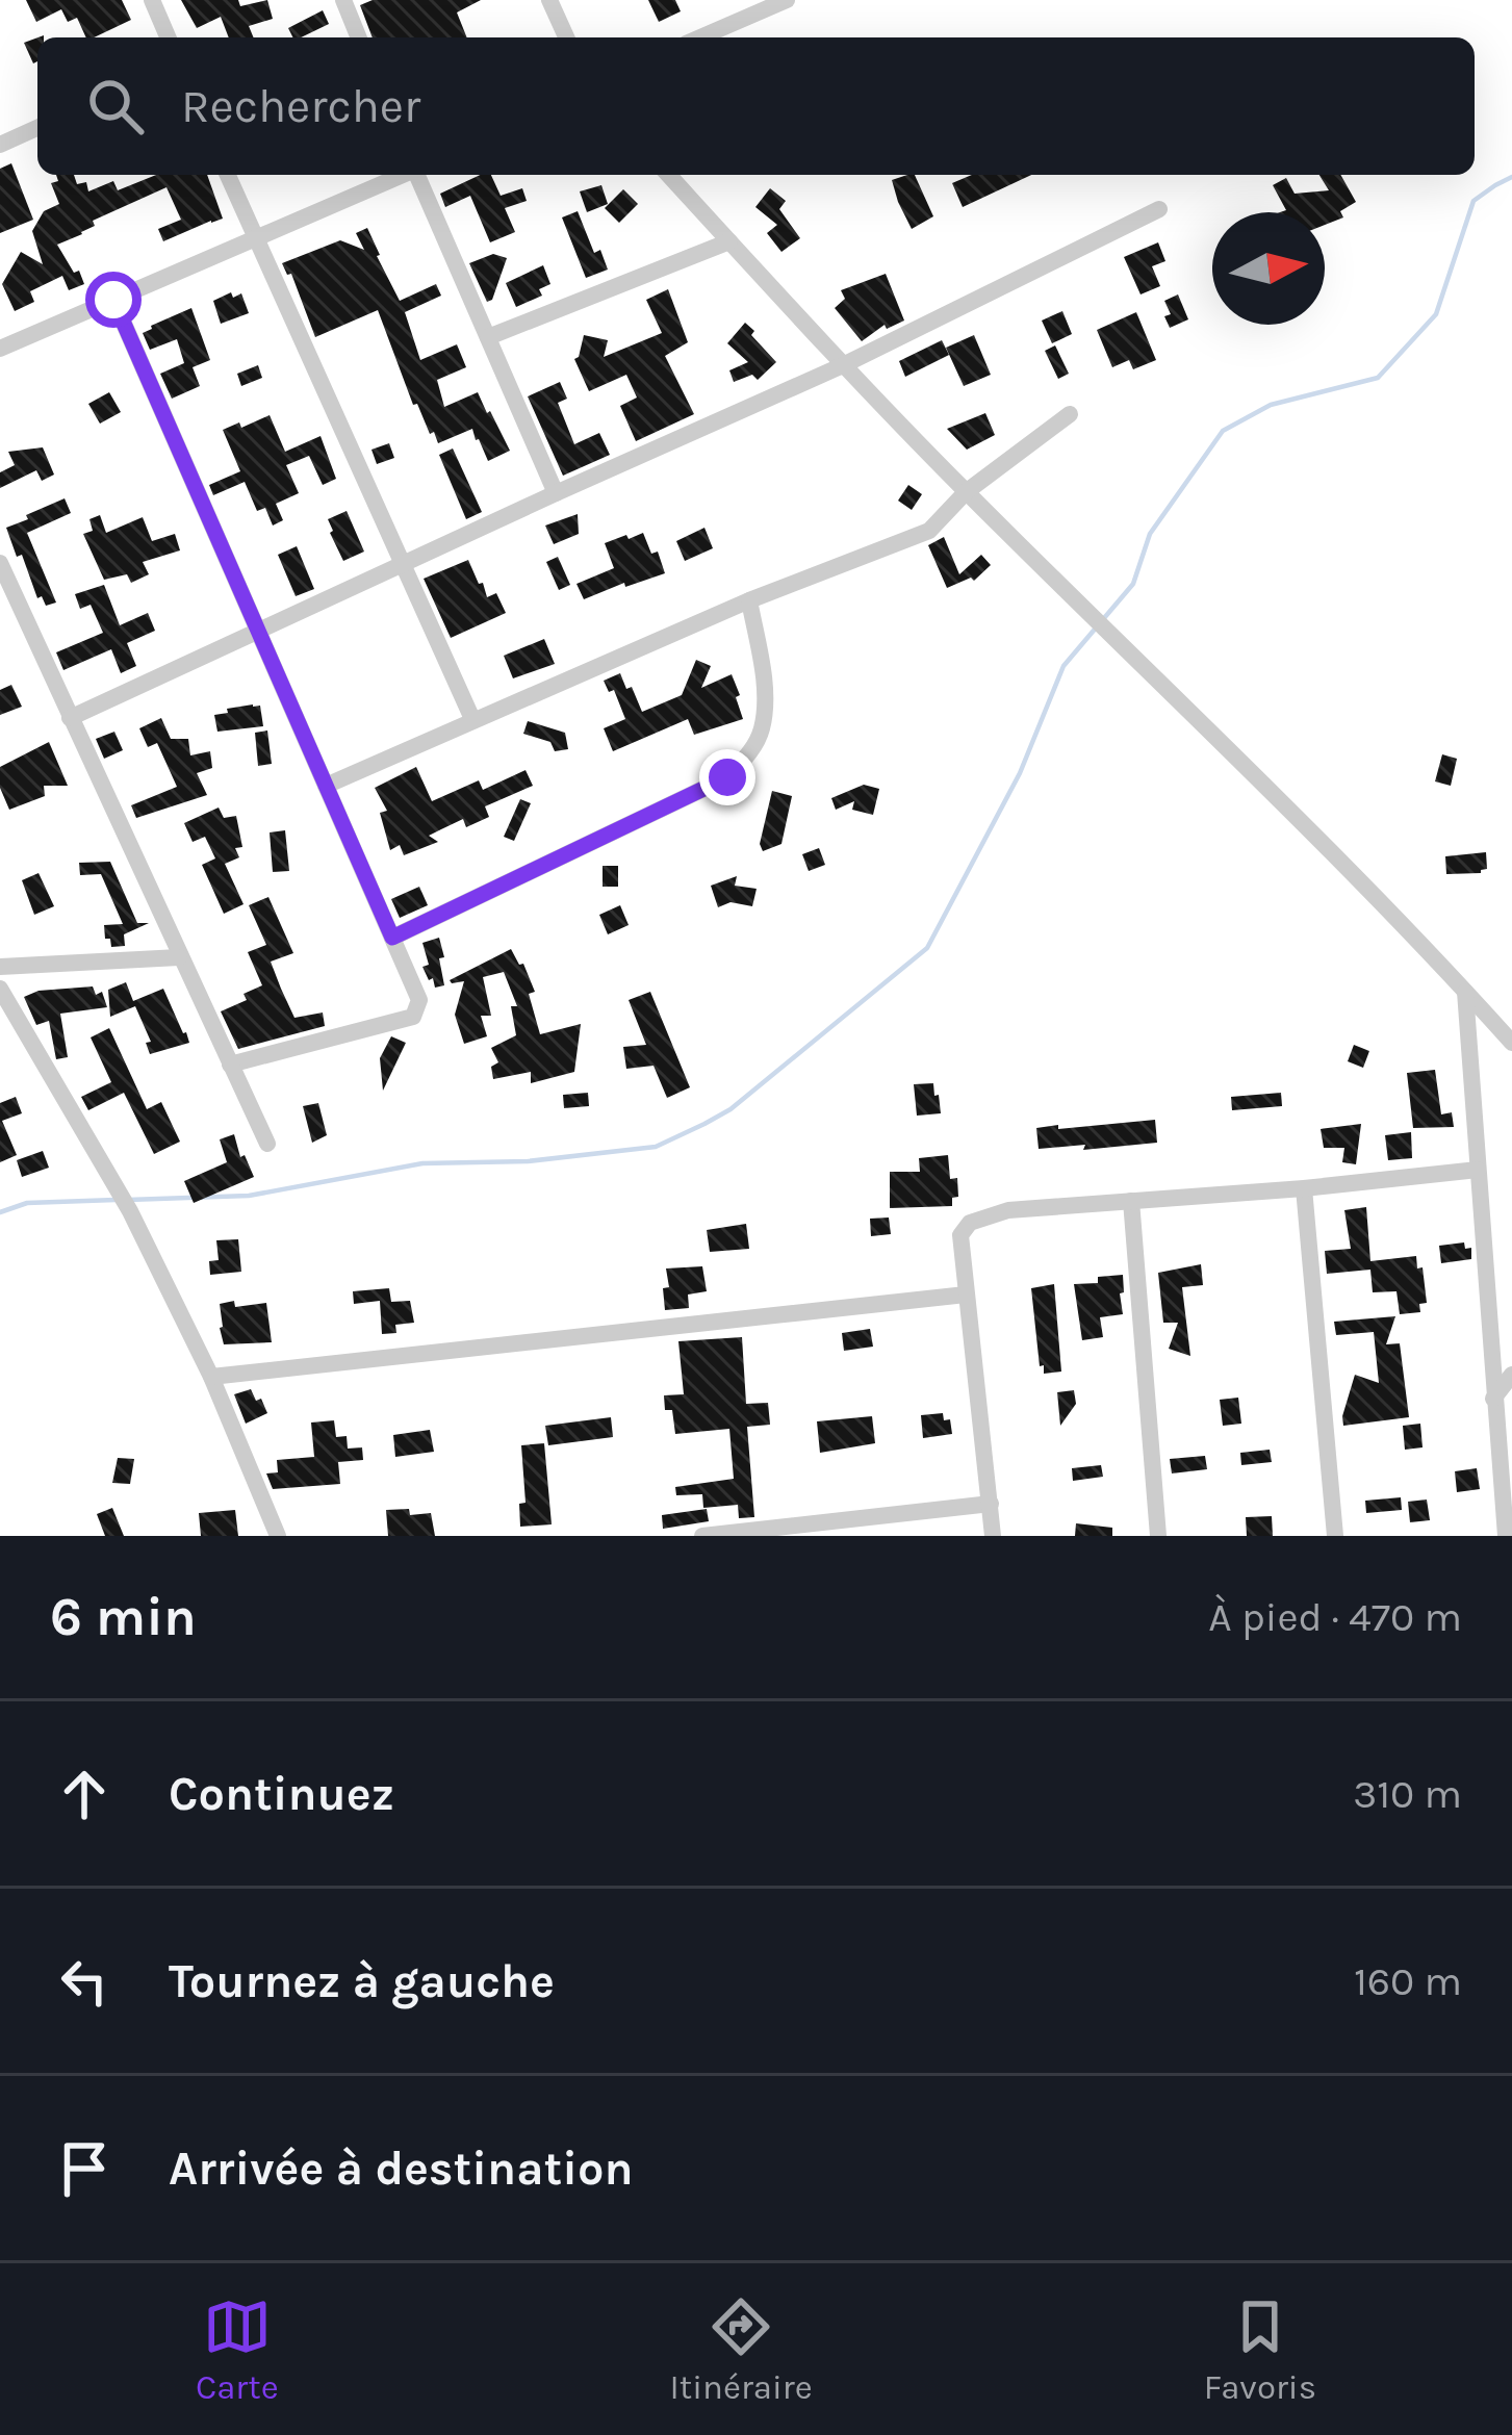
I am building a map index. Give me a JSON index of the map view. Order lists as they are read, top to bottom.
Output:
{
  "north": "right",
  "page": {
    "search": "Rechercher",
    "heading": ["6 min", "À pied · 470 m"],
    "list": [
      ["Continuez", "310 m"],
      ["Tournez à gauche", "160 m"],
      "Arrivée à destination"
    ],
    "nav": ["Carte", "Itinéraire", "Favoris"]
  }
}
